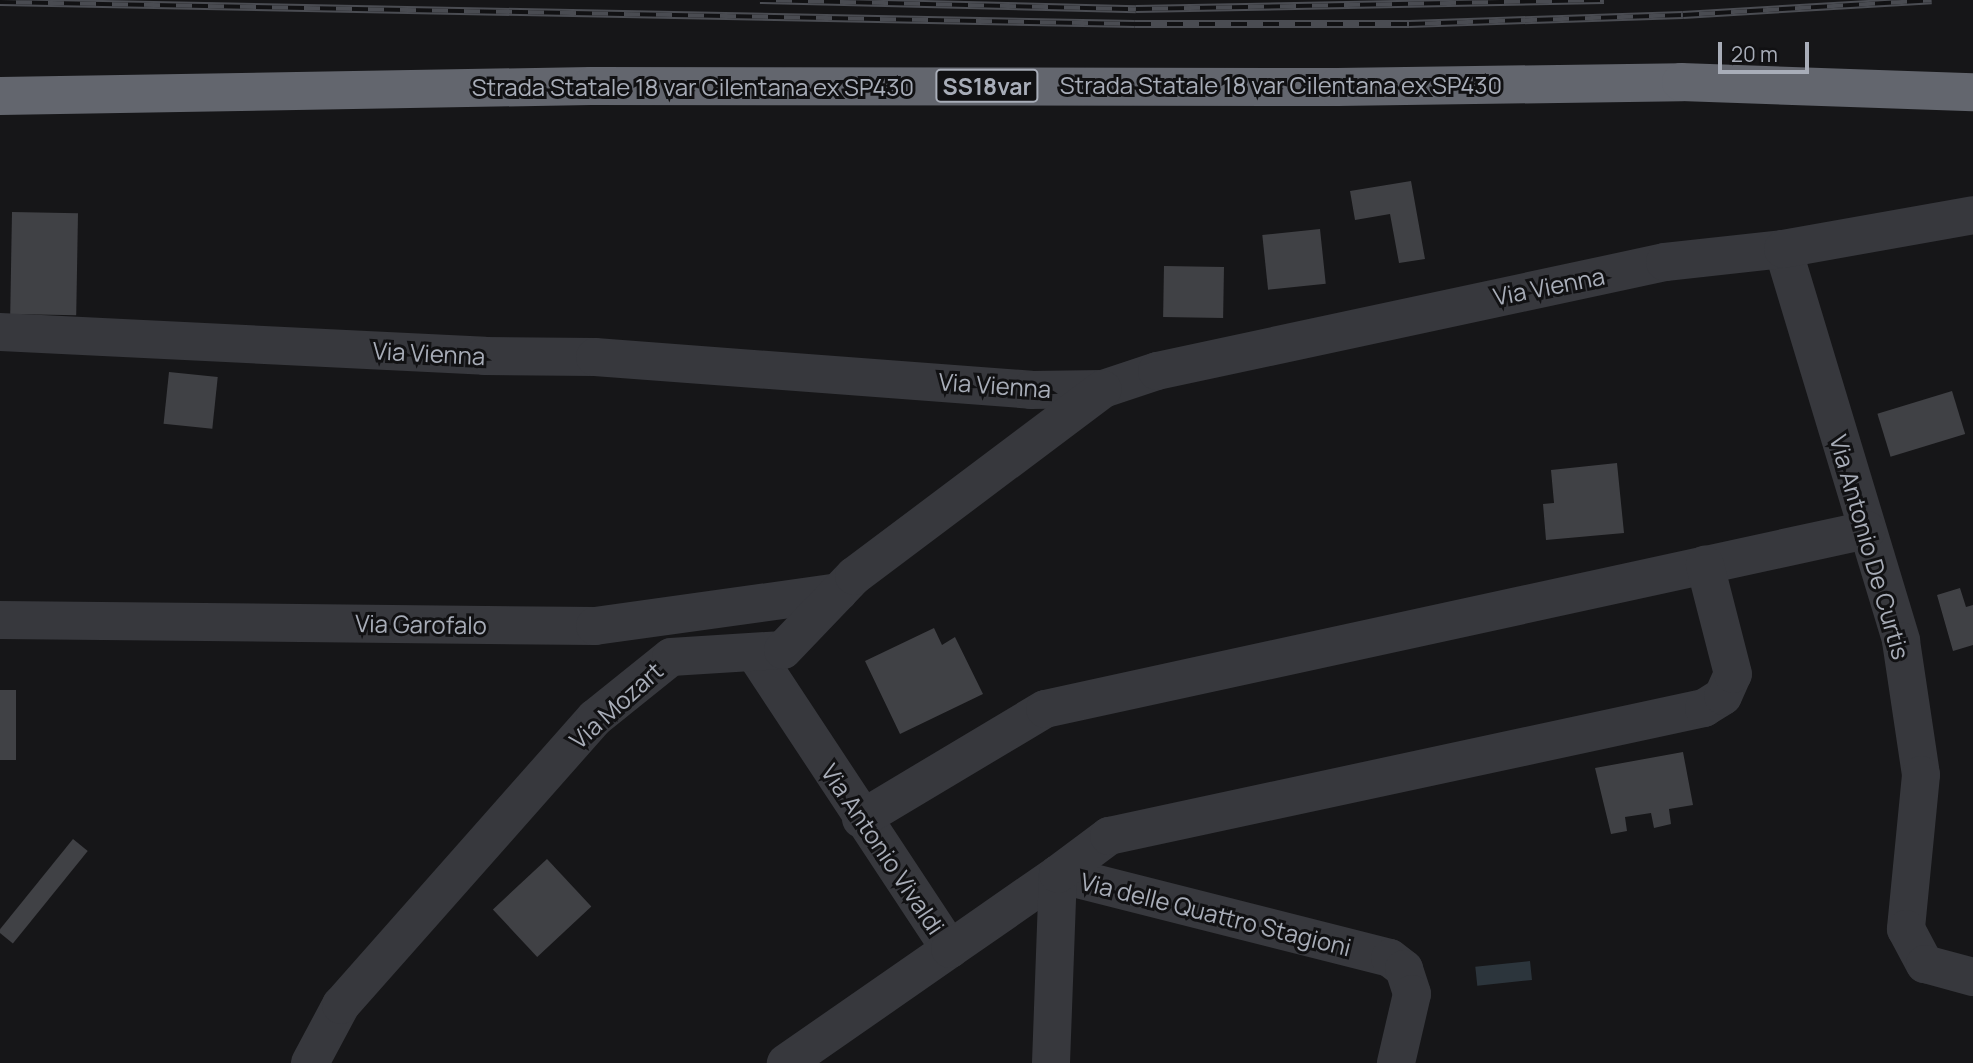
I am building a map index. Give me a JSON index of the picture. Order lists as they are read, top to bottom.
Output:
{
  "streets": {
    "highway": ["Strada Statale 18 var Cilentana ex SP430", "SS18var"],
    "street": [
      "Via Vienna",
      "Via Antonio De Curtis",
      "Via Garofalo",
      "Via Mozart",
      "Via Antonio Vivaldi",
      "Via delle Quattro Stagioni"
    ]
  },
  "crossings": [
    ["Via Vienna", "Via Antonio De Curtis"],
    ["Via Vienna", "Via Mozart"],
    ["Via Garofalo", "Via Mozart"],
    ["Via Mozart", "Via Antonio Vivaldi"],
    ["Via Antonio Vivaldi", "Via delle Quattro Stagioni"]
  ],
  "scale_bar": "20 m"
}
